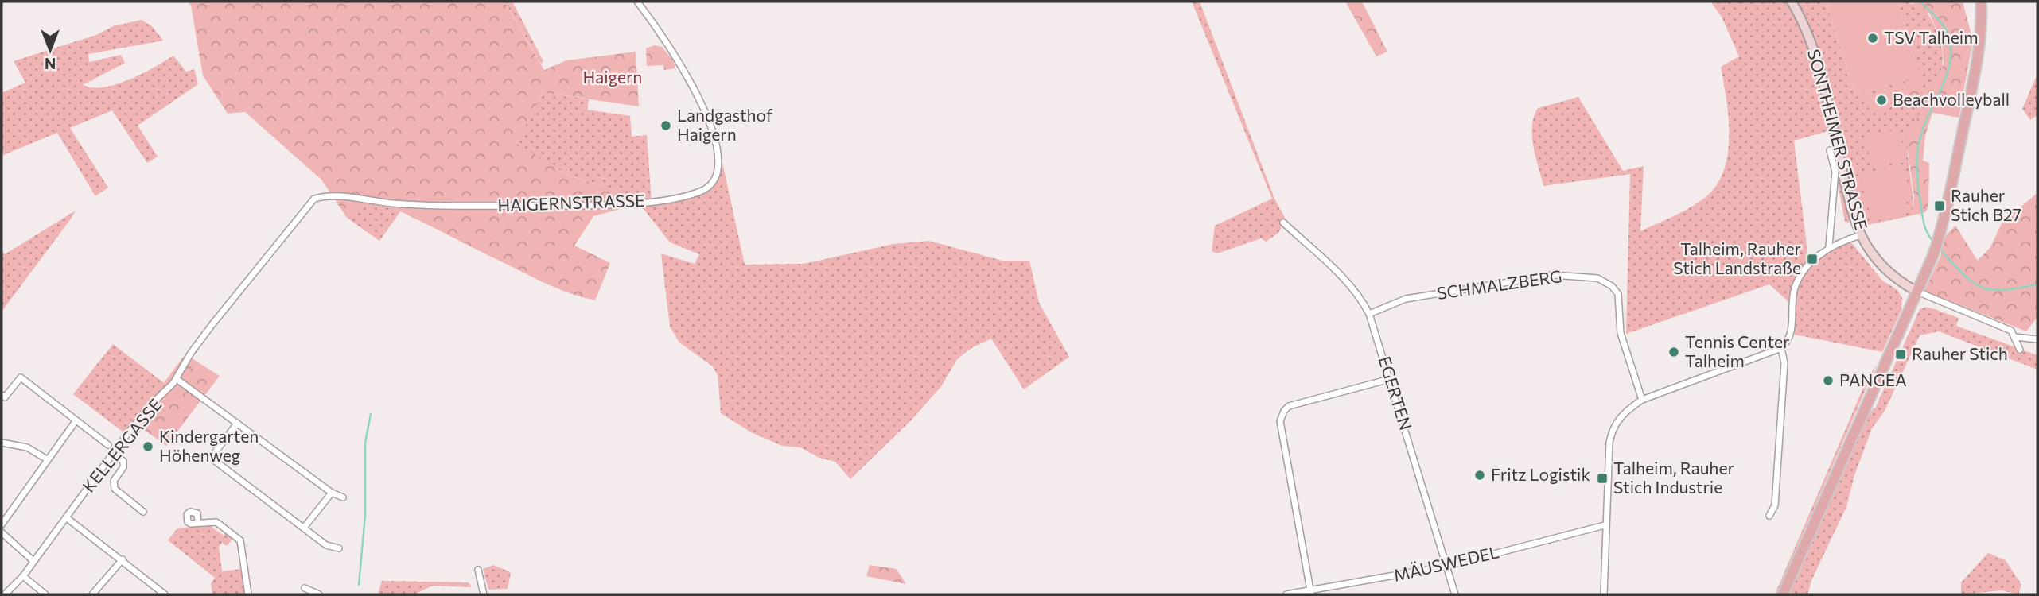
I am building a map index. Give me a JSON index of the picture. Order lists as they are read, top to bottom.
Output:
{
  "streets": {
    "street": [
      "SONTHEIMER STRASSE",
      "HAIGERNSTRASSE",
      "SCHMALZBERG",
      "EGERTEN",
      "KELLERGASSE",
      "MÄUSWEDEL"
    ]
  },
  "crossings": [
    ["HAIGERNSTRASSE", "KELLERGASSE"],
    ["SCHMALZBERG", "EGERTEN"],
    ["EGERTEN", "MÄUSWEDEL"]
  ],
  "parks": ["Haigern"],
  "places": {
    "other": [
      "TSV Talheim",
      "Beachvolleyball",
      "Landgasthof Haigern",
      "Tennis Center Talheim",
      "PANGEA",
      "Kindergarten Höhenweg",
      "Fritz Logistik"
    ],
    "transit": [
      "Rauher Stich B27",
      "Talheim, Rauher Stich Landstraße",
      "Rauher Stich",
      "Talheim, Rauher Stich Industrie"
    ]
  },
  "north": "bottom"
}
